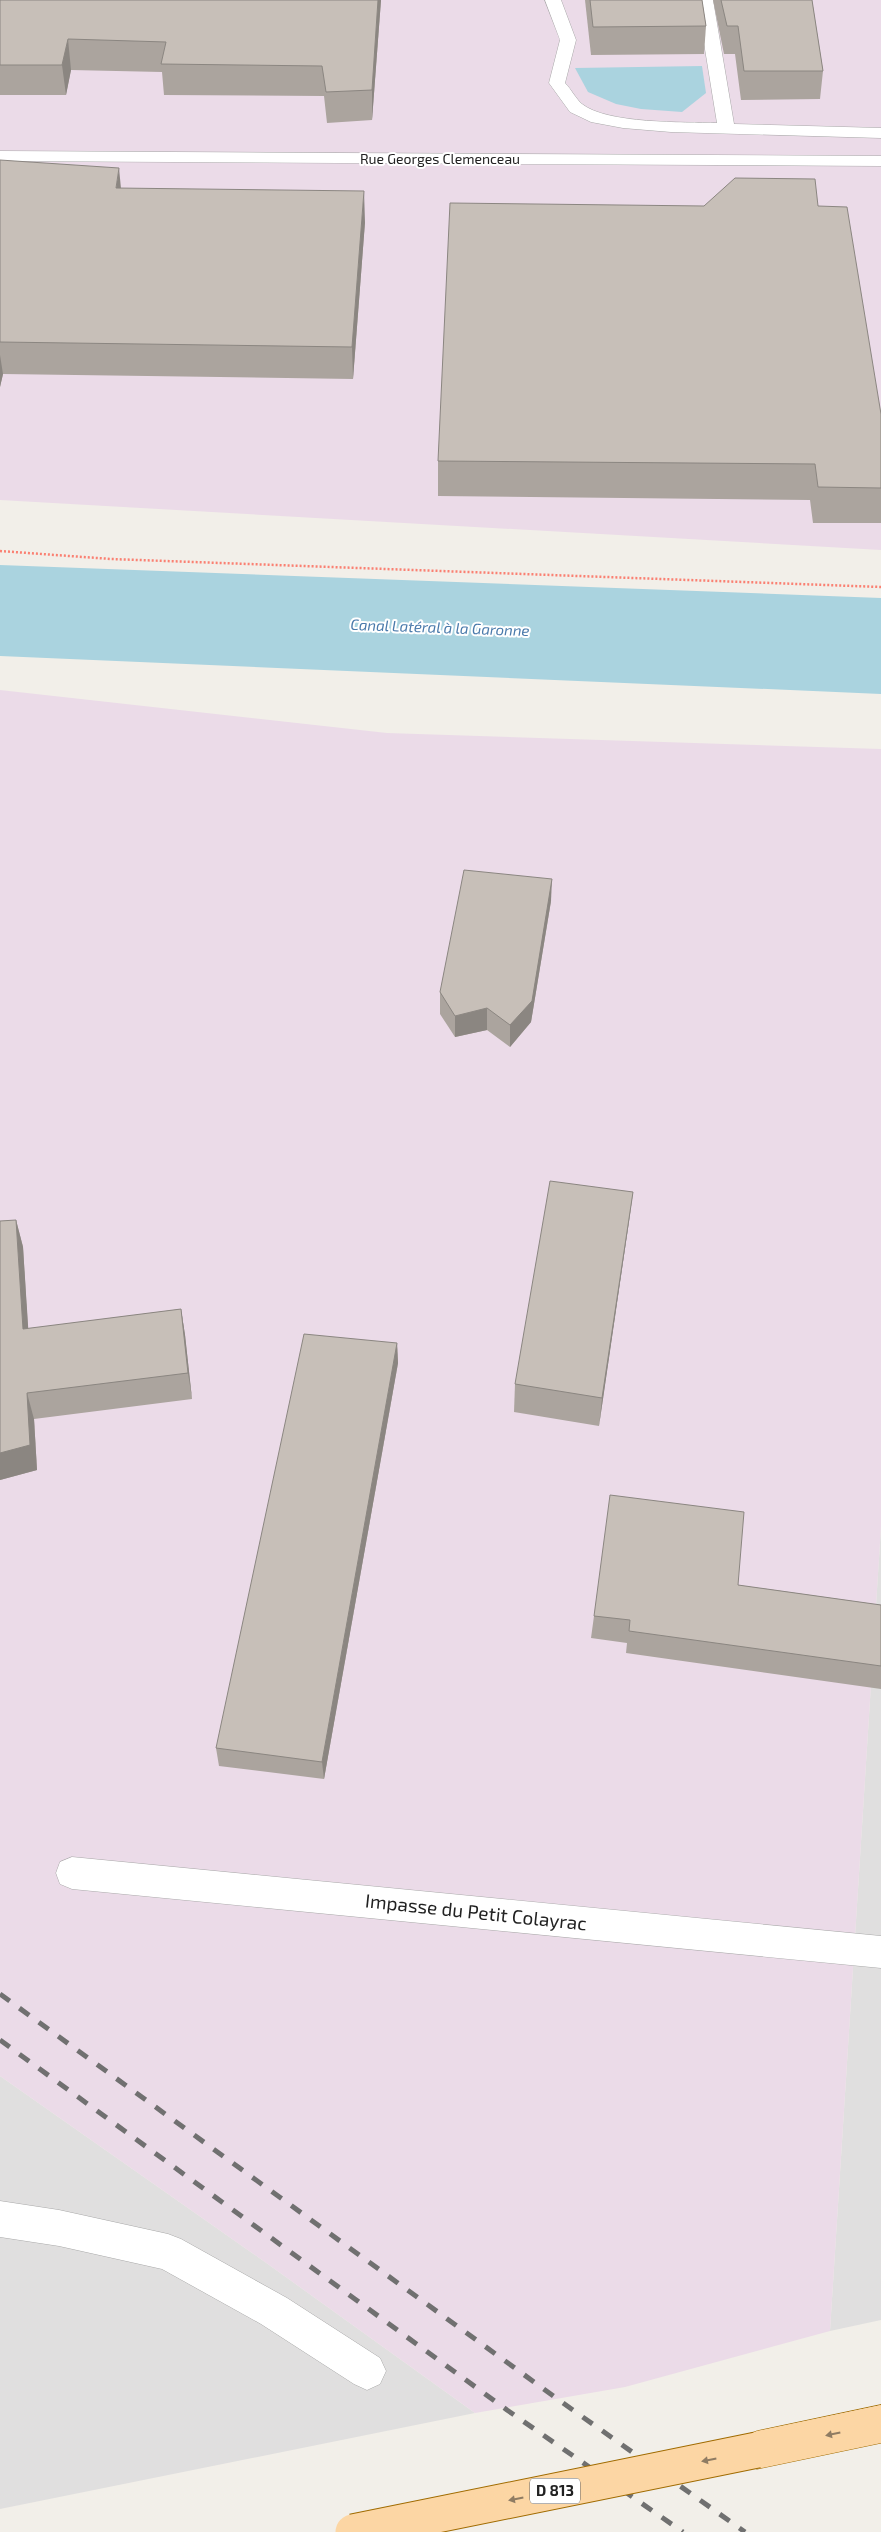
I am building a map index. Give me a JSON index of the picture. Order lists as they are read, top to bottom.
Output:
{
  "streets": {
    "main road": ["D 813"],
    "street": ["Rue Georges Clemenceau", "Impasse du Petit Colayrac"]
  },
  "water": ["Canal Latéral à la Garonne"]
}
